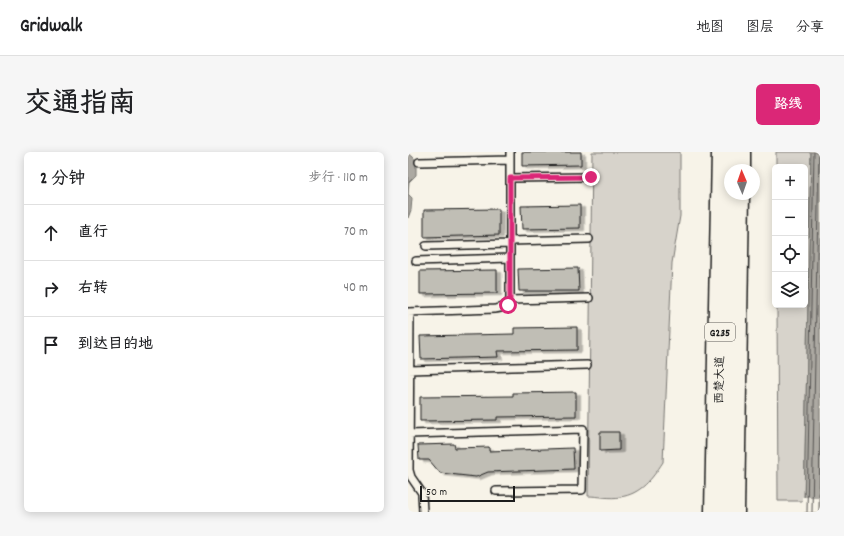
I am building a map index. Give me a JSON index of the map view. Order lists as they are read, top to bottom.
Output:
{
  "streets": {
    "highway": ["G235", "西楚大道"]
  },
  "scale_bar": "50 m",
  "north": "top",
  "page": {
    "header": "Gridwalk",
    "nav": ["地图", "图层", "分享"],
    "title": "交通指南",
    "buttons": "路线",
    "heading": ["2 分钟", "步行 · 110 m"],
    "map_buttons": ["+", "−"],
    "list": [
      ["直行", "70 m"],
      ["右转", "40 m"],
      "到达目的地"
    ],
    "scale": "50 m"
  }
}
